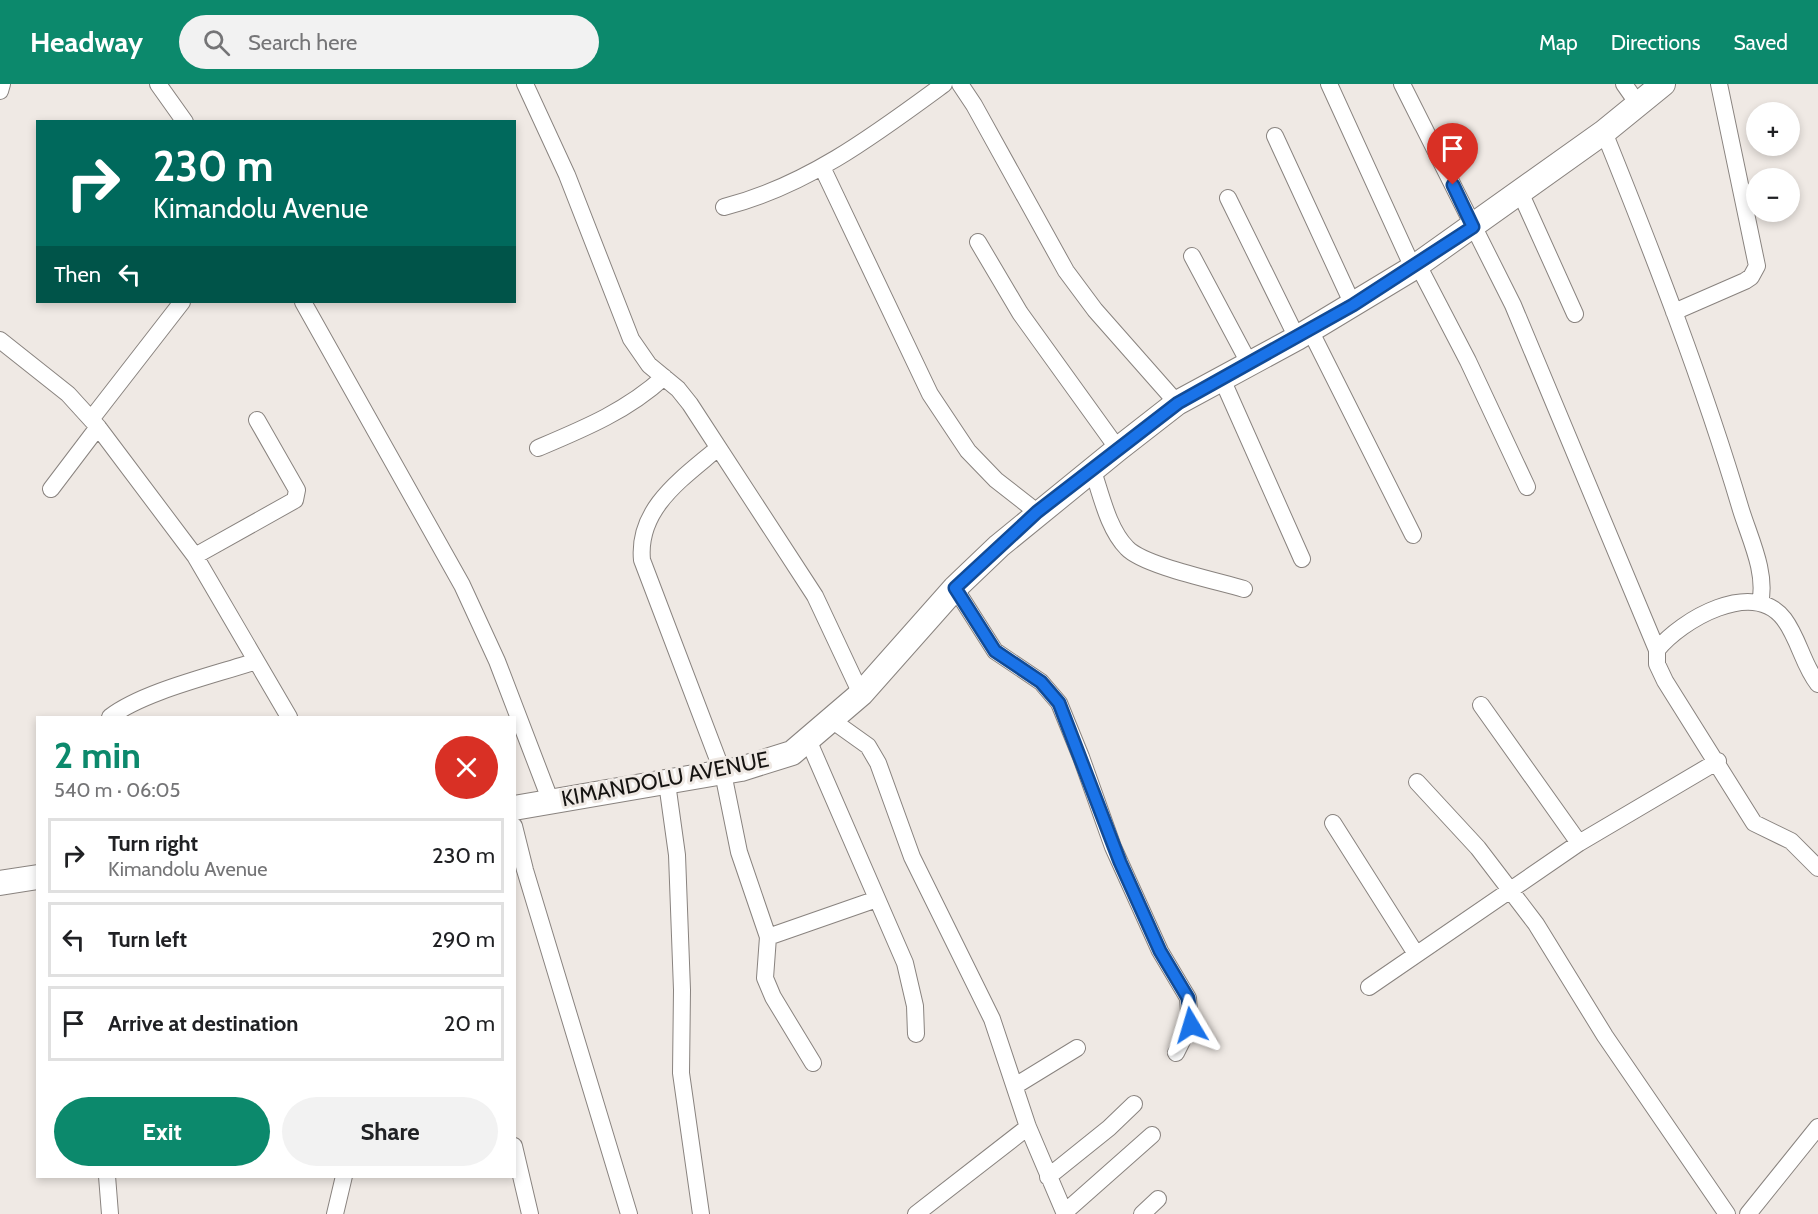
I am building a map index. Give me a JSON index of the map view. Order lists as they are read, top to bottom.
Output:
{
  "streets": {
    "street": ["KIMANDOLU AVENUE"]
  },
  "page": {
    "header": "Headway",
    "search": "Search here",
    "nav": ["Map", "Directions", "Saved"],
    "map_buttons": ["+", "−"],
    "turn": ["230 m", "Kimandolu Avenue"],
    "then": "Then",
    "heading": ["2 min", "540 m · 06:05"],
    "list": [
      {
        "name": "Turn right",
        "note": "Kimandolu Avenue",
        "value": "230 m"
      },
      {
        "name": "Turn left",
        "value": "290 m"
      },
      {
        "name": "Arrive at destination",
        "value": "20 m"
      }
    ],
    "buttons": ["Exit", "Share"]
  }
}
